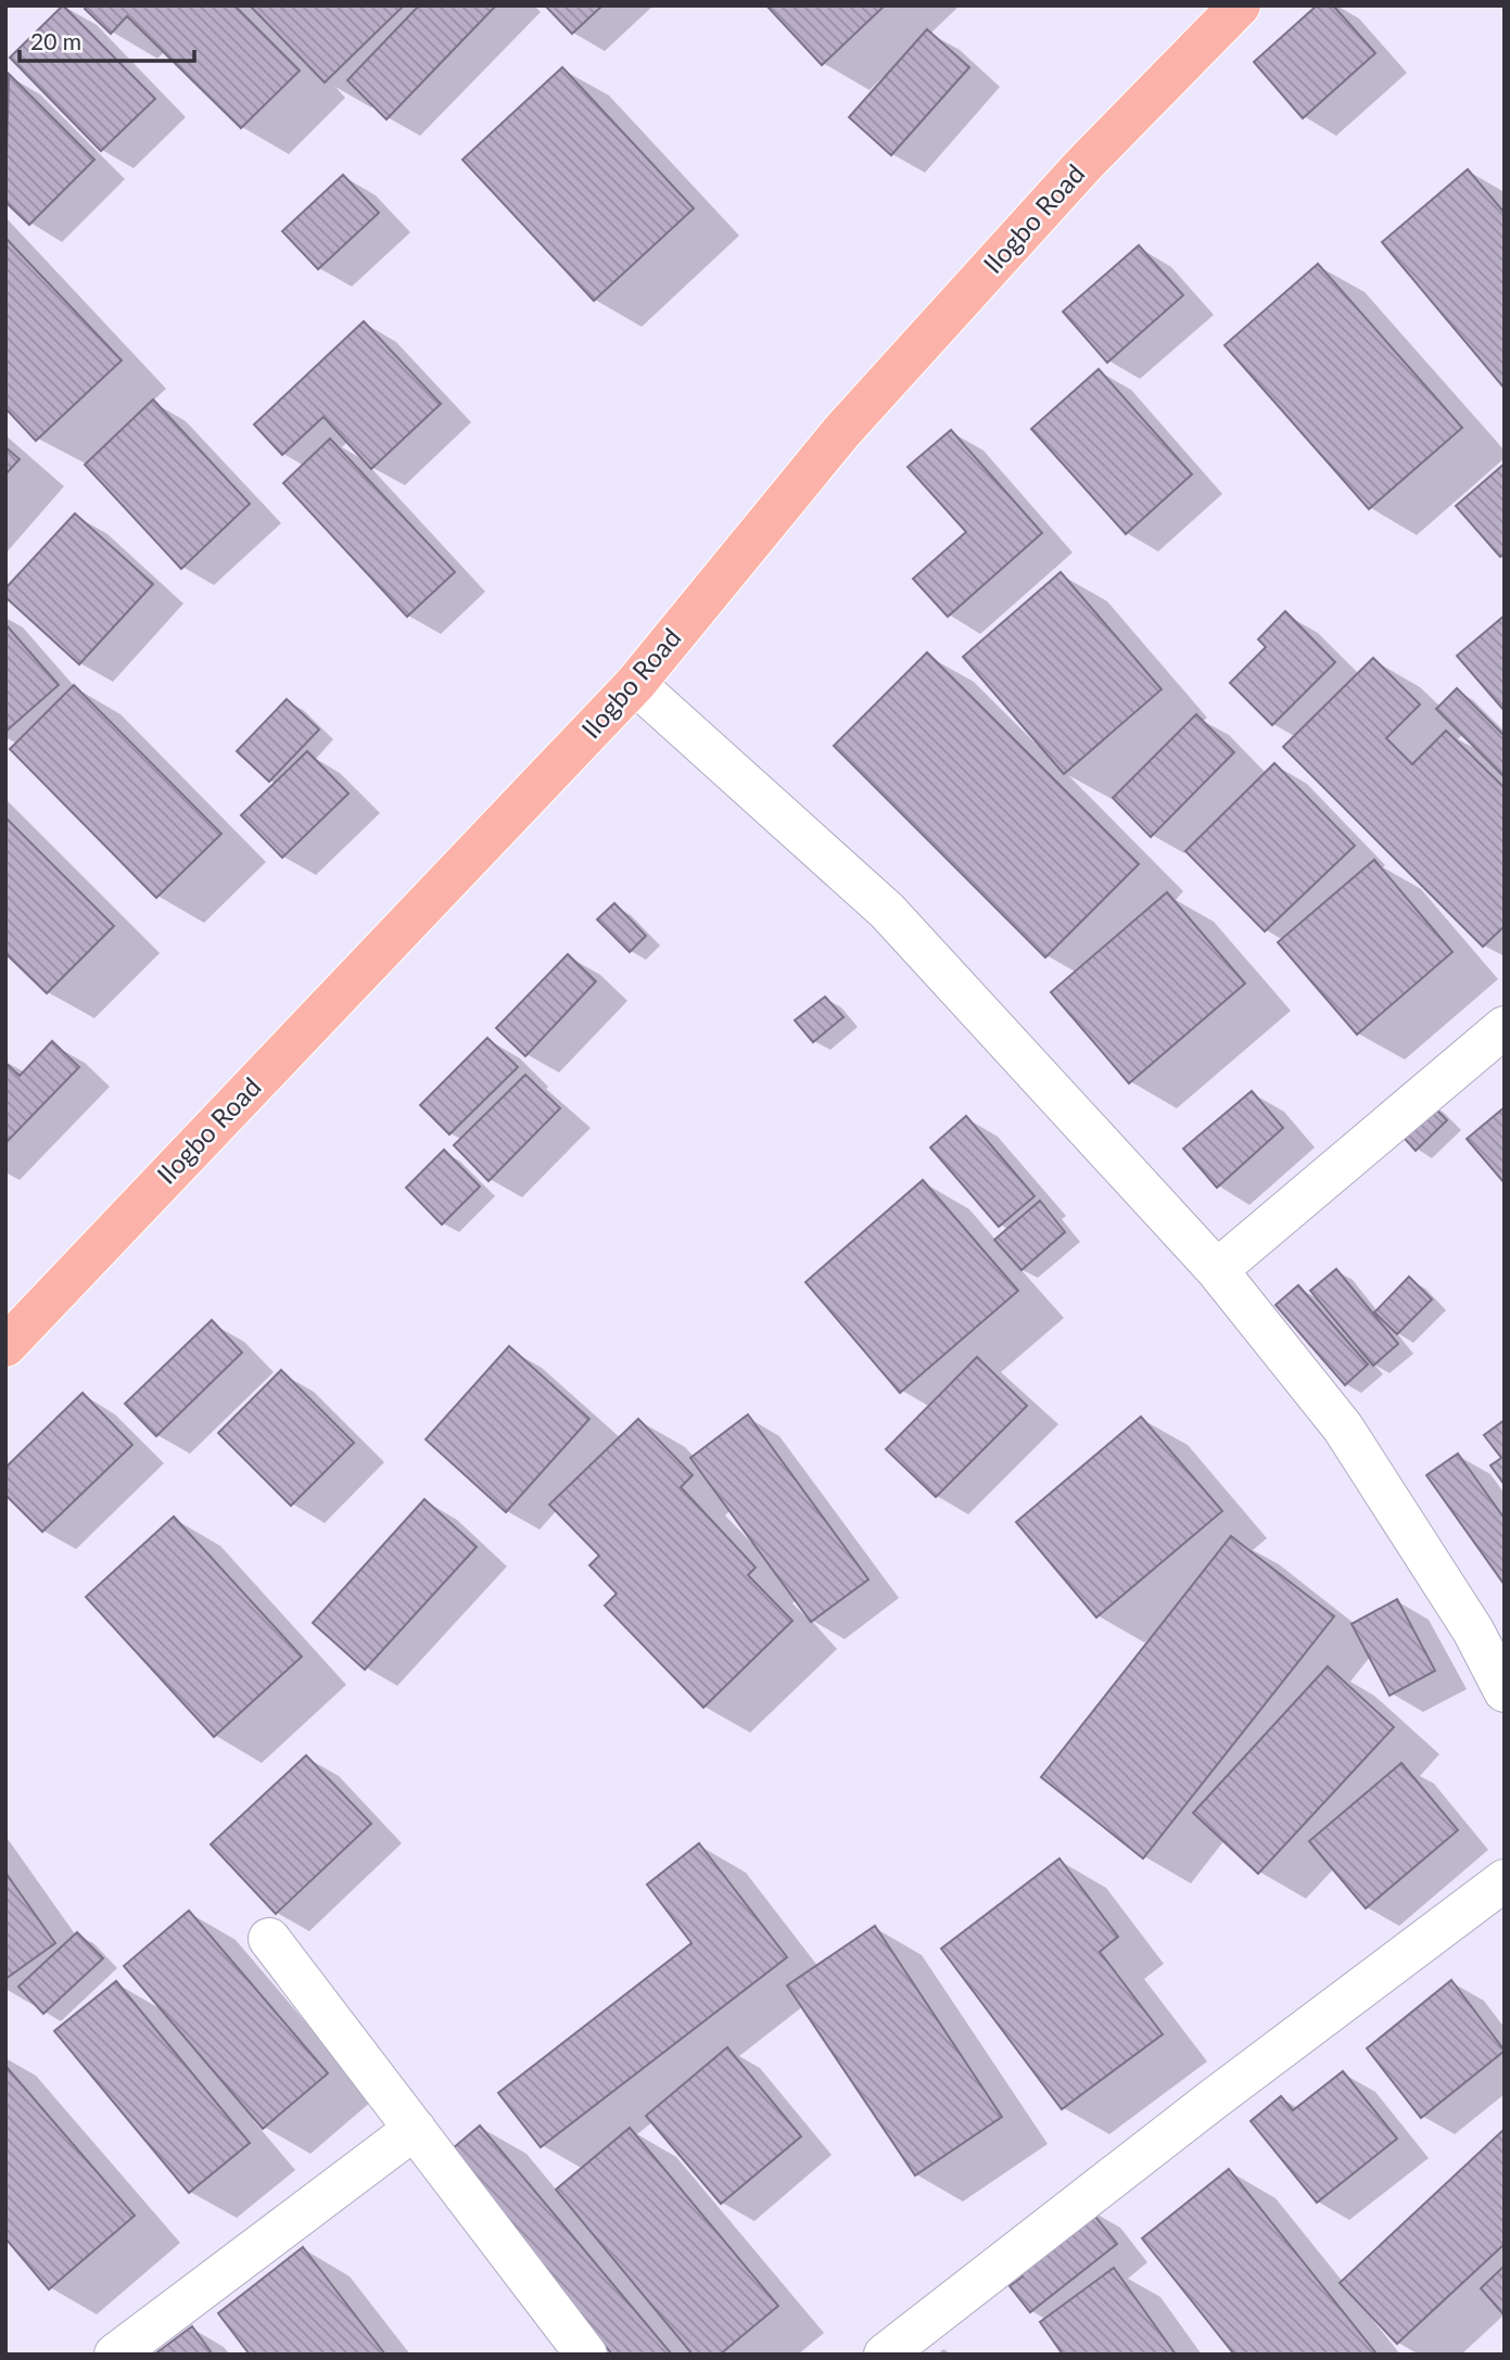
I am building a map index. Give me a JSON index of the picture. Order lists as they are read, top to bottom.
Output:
{
  "streets": {
    "main road": ["Ilogbo Road"]
  },
  "scale_bar": "20 m"
}
